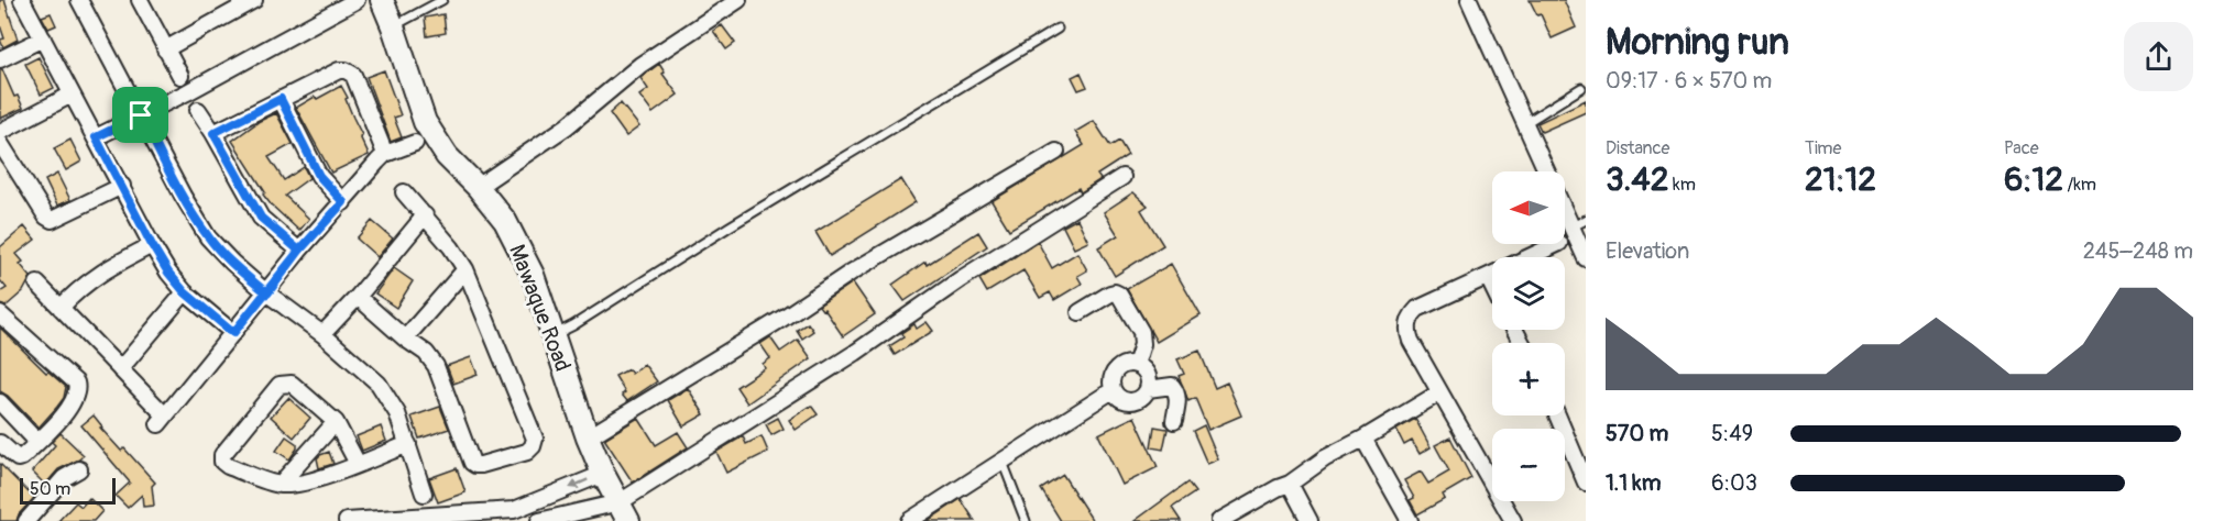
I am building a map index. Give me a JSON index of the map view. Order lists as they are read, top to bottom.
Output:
{
  "streets": {
    "main road": ["Mawaque Road"]
  },
  "scale_bar": "50 m",
  "north": "left",
  "page": {
    "heading": ["Morning run", "09:17 · 6 × 570 m"],
    "stats": [
      ["Distance", "3.42 km"],
      ["Time", "21:12"],
      ["Pace", "6:12 /km"]
    ],
    "map_buttons": ["+", "−"],
    "chart": ["Elevation", "245–248 m"],
    "list": [
      {
        "name": "570 m",
        "note": "5:49"
      },
      {
        "name": "1.1 km",
        "note": "6:03"
      }
    ],
    "scale": "50 m"
  }
}
